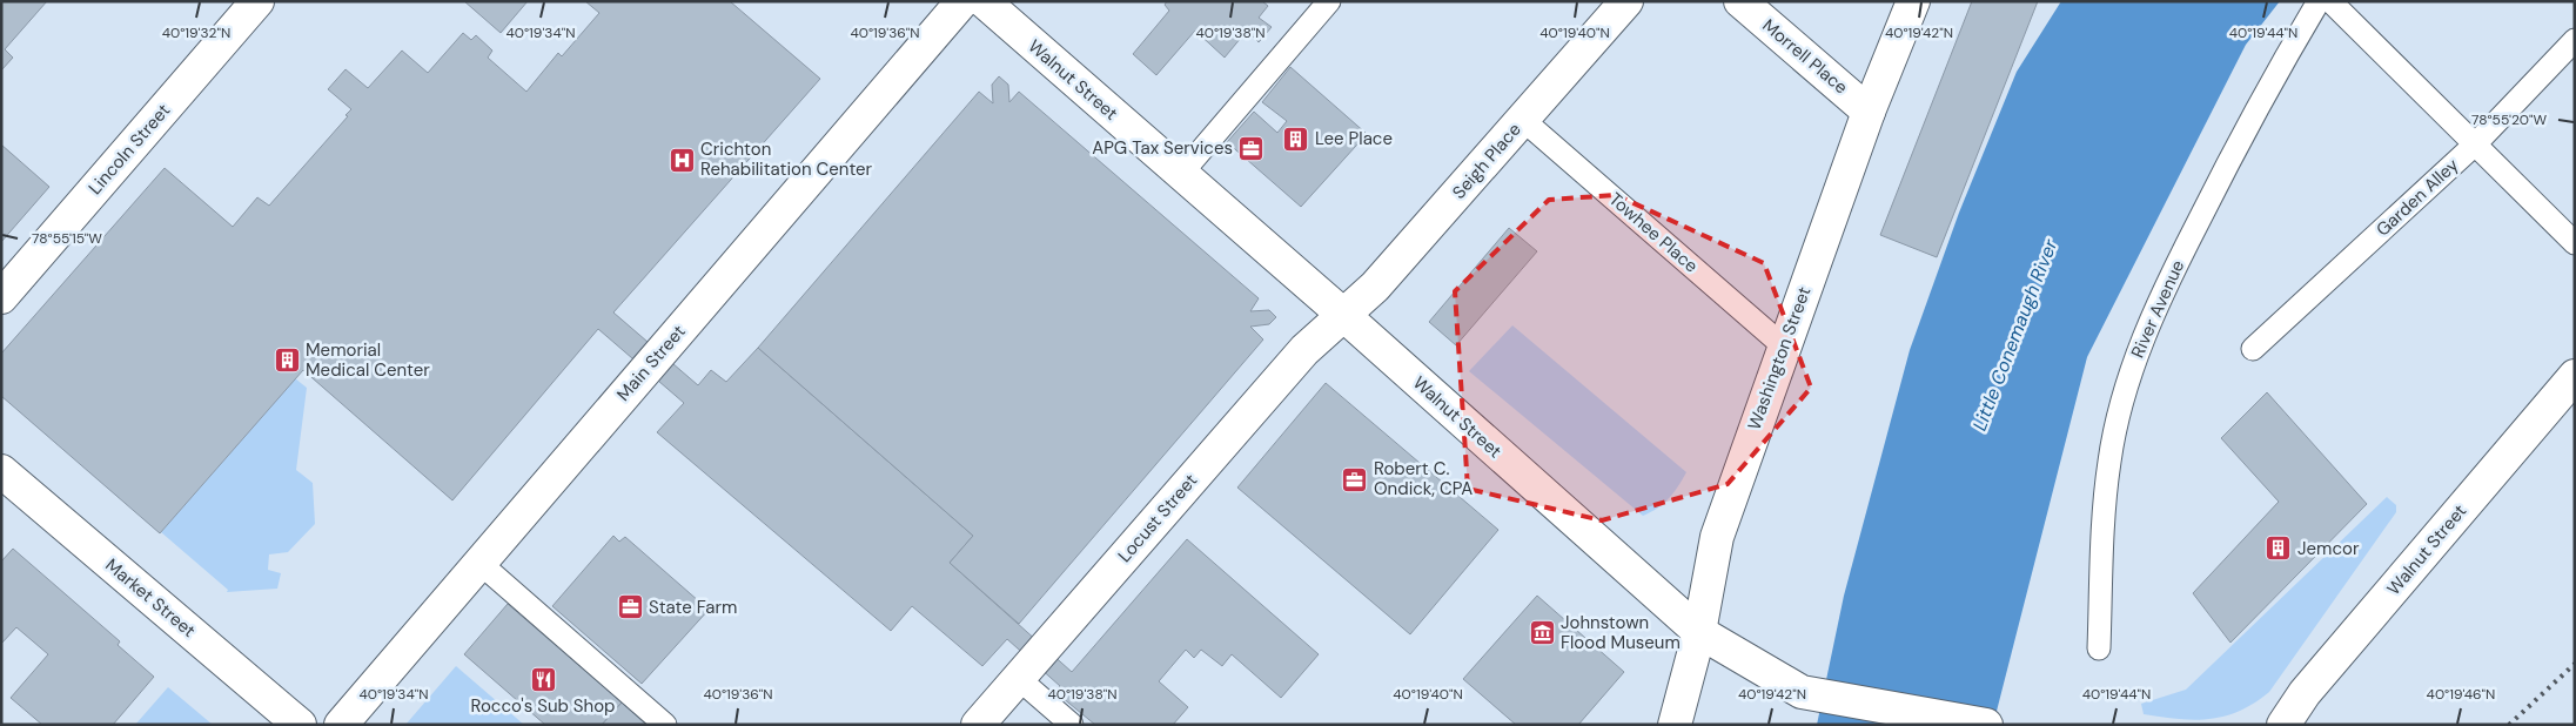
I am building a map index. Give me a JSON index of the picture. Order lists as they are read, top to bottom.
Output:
{
  "streets": {
    "street": [
      "Morrell Place",
      "Walnut Street",
      "Lincoln Street",
      "Seigh Place",
      "Washington Street",
      "Main Street",
      "Locust Street",
      "Market Street"
    ],
    "lane": ["Garden Alley", "Towhee Place", "River Avenue"]
  },
  "crossings": [
    ["Morrell Place", "Washington Street"],
    ["Walnut Street", "Seigh Place"],
    ["Walnut Street", "Washington Street"],
    ["Walnut Street", "Locust Street"],
    ["Seigh Place", "Towhee Place"],
    ["Seigh Place", "Locust Street"],
    ["Towhee Place", "Washington Street"]
  ],
  "water": ["Little Conemaugh River"],
  "places": {
    "building": ["Lee Place", "Memorial Medical Center", "Jemcor"],
    "office": ["APG Tax Services", "Robert C. Ondick, CPA", "State Farm"],
    "hospital": ["Crichton Rehabilitation Center"],
    "museum": ["Johnstown Flood Museum"],
    "restaurant": ["Rocco's Sub Shop"]
  },
  "coordinates": [
    "40°19'32\"N",
    "40°19'34\"N",
    "40°19'36\"N",
    "40°19'38\"N",
    "40°19'40\"N",
    "40°19'42\"N",
    "40°19'44\"N",
    "78°55'20\"W",
    "78°55'15\"W",
    "40°19'46\"N"
  ]
}
